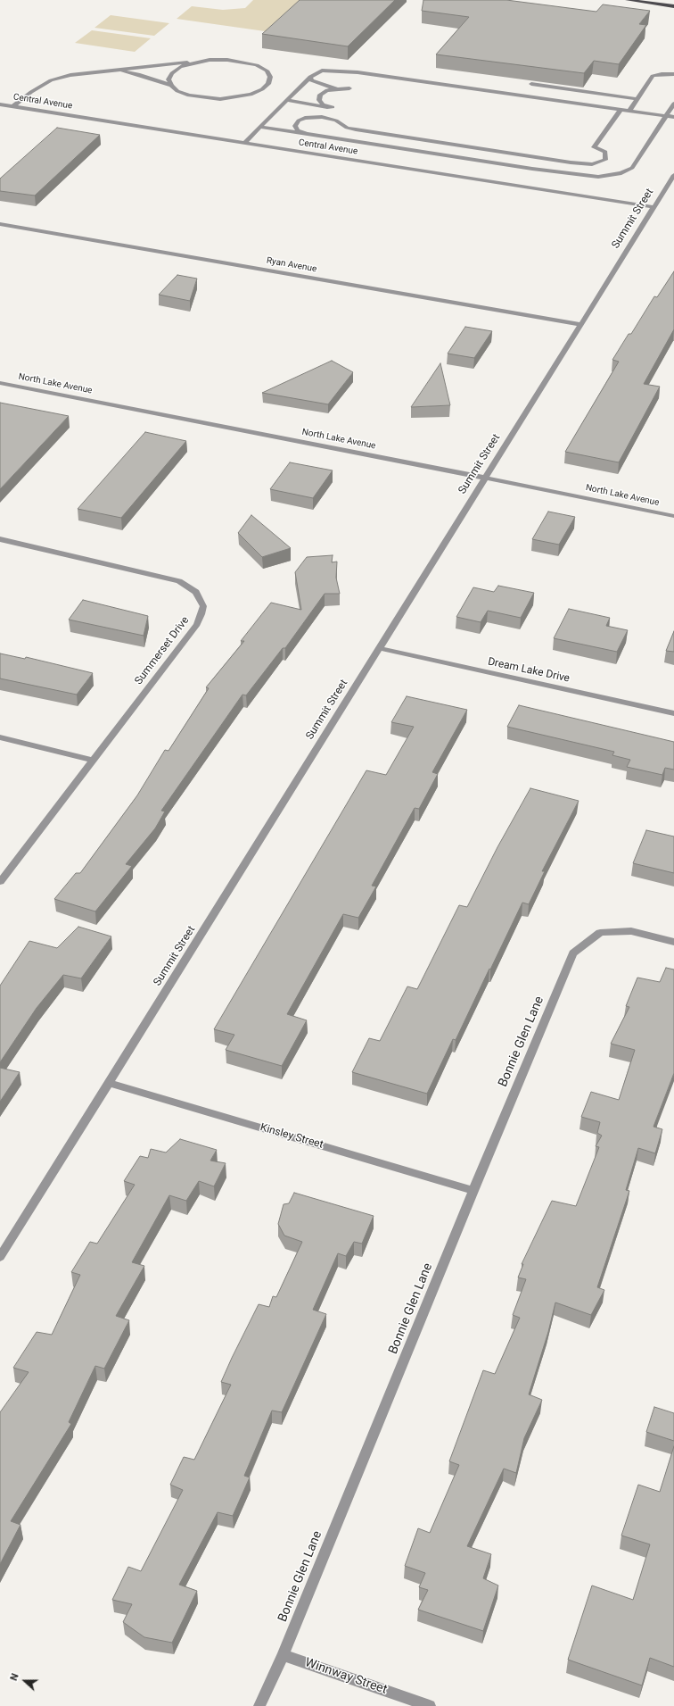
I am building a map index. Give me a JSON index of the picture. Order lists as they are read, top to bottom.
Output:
{
  "streets": {
    "street": [
      "Central Avenue",
      "Summit Street",
      "Ryan Avenue",
      "North Lake Avenue",
      "Summerset Drive",
      "Dream Lake Drive",
      "Bonnie Glen Lane",
      "Kinsley Street",
      "Winnway Street"
    ]
  },
  "crossings": [
    ["Central Avenue", "Summit Street"],
    ["Summit Street", "Ryan Avenue"],
    ["Summit Street", "North Lake Avenue"],
    ["Summit Street", "Dream Lake Drive"],
    ["Summit Street", "Kinsley Street"],
    ["Bonnie Glen Lane", "Kinsley Street"],
    ["Bonnie Glen Lane", "Winnway Street"]
  ],
  "north": "left"
}
